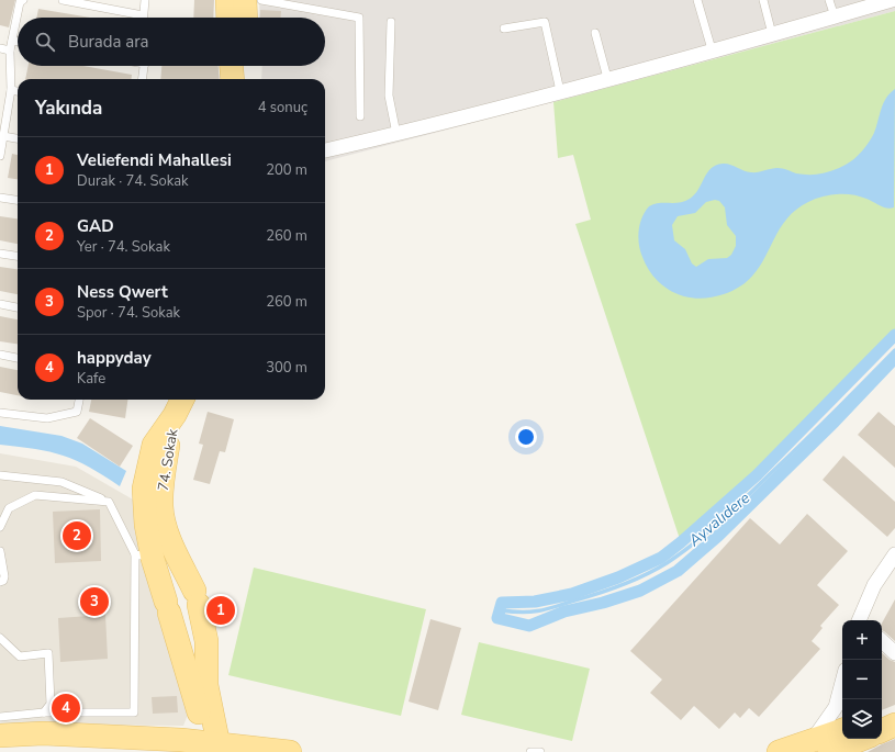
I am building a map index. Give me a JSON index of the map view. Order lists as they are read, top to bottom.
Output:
{
  "streets": {
    "main road": ["74. Sokak"]
  },
  "water": ["Ayvalıdere"],
  "page": {
    "search": "Burada ara",
    "heading": ["Yakında", "4 sonuç"],
    "list": [
      {
        "mark": "1",
        "name": "Veliefendi Mahallesi",
        "note": "Durak · 74. Sokak",
        "value": "200 m"
      },
      {
        "mark": "2",
        "name": "GAD",
        "note": "Yer · 74. Sokak",
        "value": "260 m"
      },
      {
        "mark": "3",
        "name": "Ness Qwert",
        "note": "Spor · 74. Sokak",
        "value": "260 m"
      },
      {
        "mark": "4",
        "name": "happyday",
        "note": "Kafe",
        "value": "300 m"
      }
    ],
    "pins": [
      "2",
      "3",
      "1",
      "4"
    ],
    "map_buttons": ["+", "−"]
  }
}
